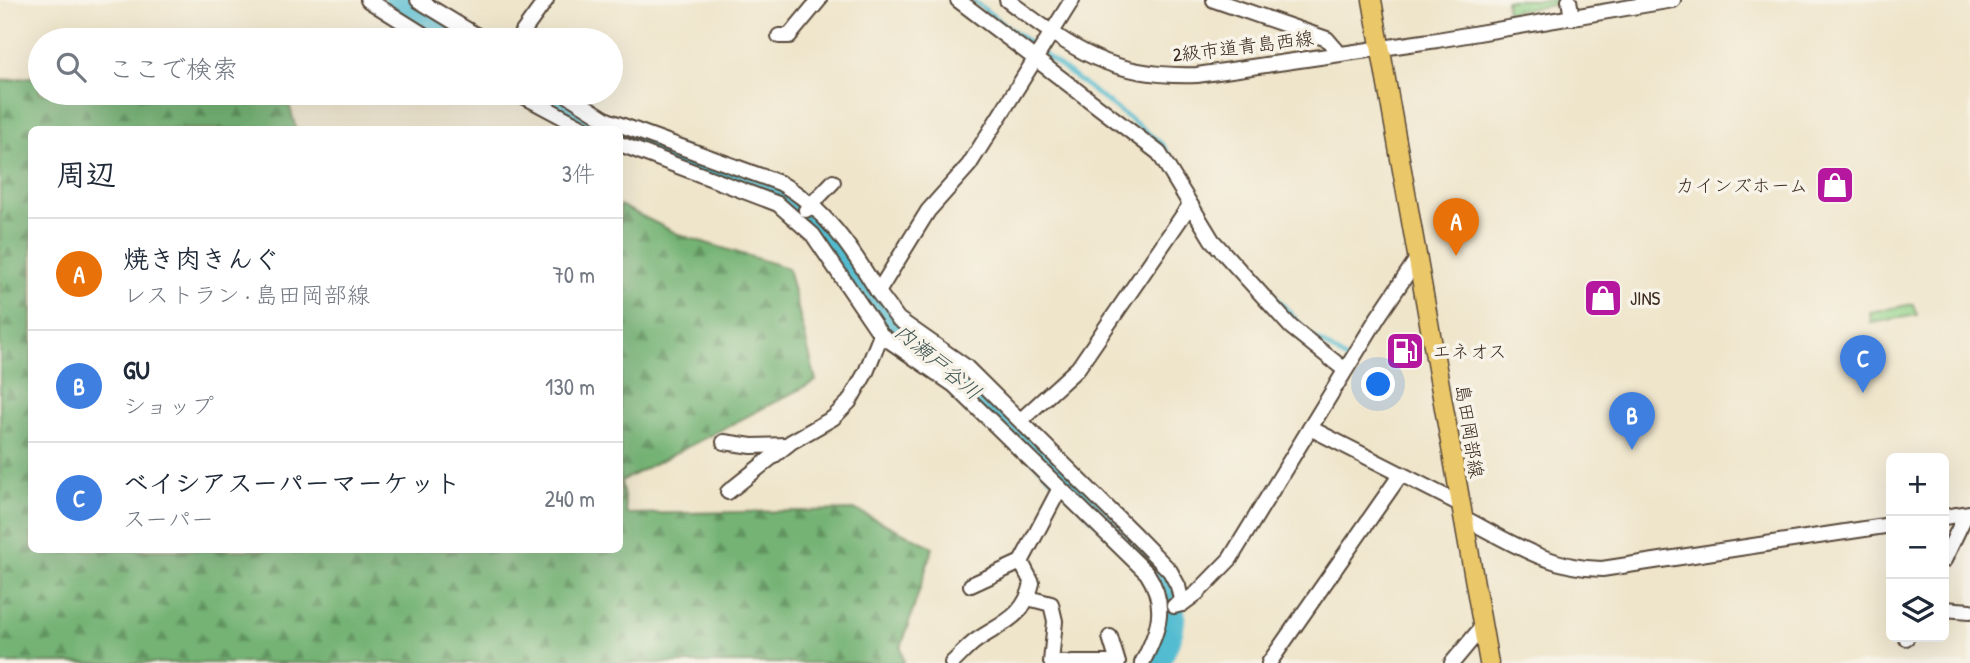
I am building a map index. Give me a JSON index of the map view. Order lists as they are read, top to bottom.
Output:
{
  "streets": {
    "main road": ["島田岡部線"],
    "street": ["2級市道青島西線"]
  },
  "crossings": [
    ["2級市道青島西線", "島田岡部線"]
  ],
  "water": ["内瀬戸谷川"],
  "places": {
    "shop": ["カインズホーム", "JINS"],
    "fuel station": ["エネオス"]
  },
  "page": {
    "search": "ここで検索",
    "heading": ["周辺", "3件"],
    "pins": ["A", "C", "B"],
    "list": [
      {
        "mark": "A",
        "name": "焼き肉きんぐ",
        "note": "レストラン · 島田岡部線",
        "value": "70 m"
      },
      {
        "mark": "B",
        "name": "GU",
        "note": "ショップ",
        "value": "130 m"
      },
      {
        "mark": "C",
        "name": "ベイシアスーパーマーケット",
        "note": "スーパー",
        "value": "240 m"
      }
    ],
    "map_buttons": ["+", "−"]
  }
}
